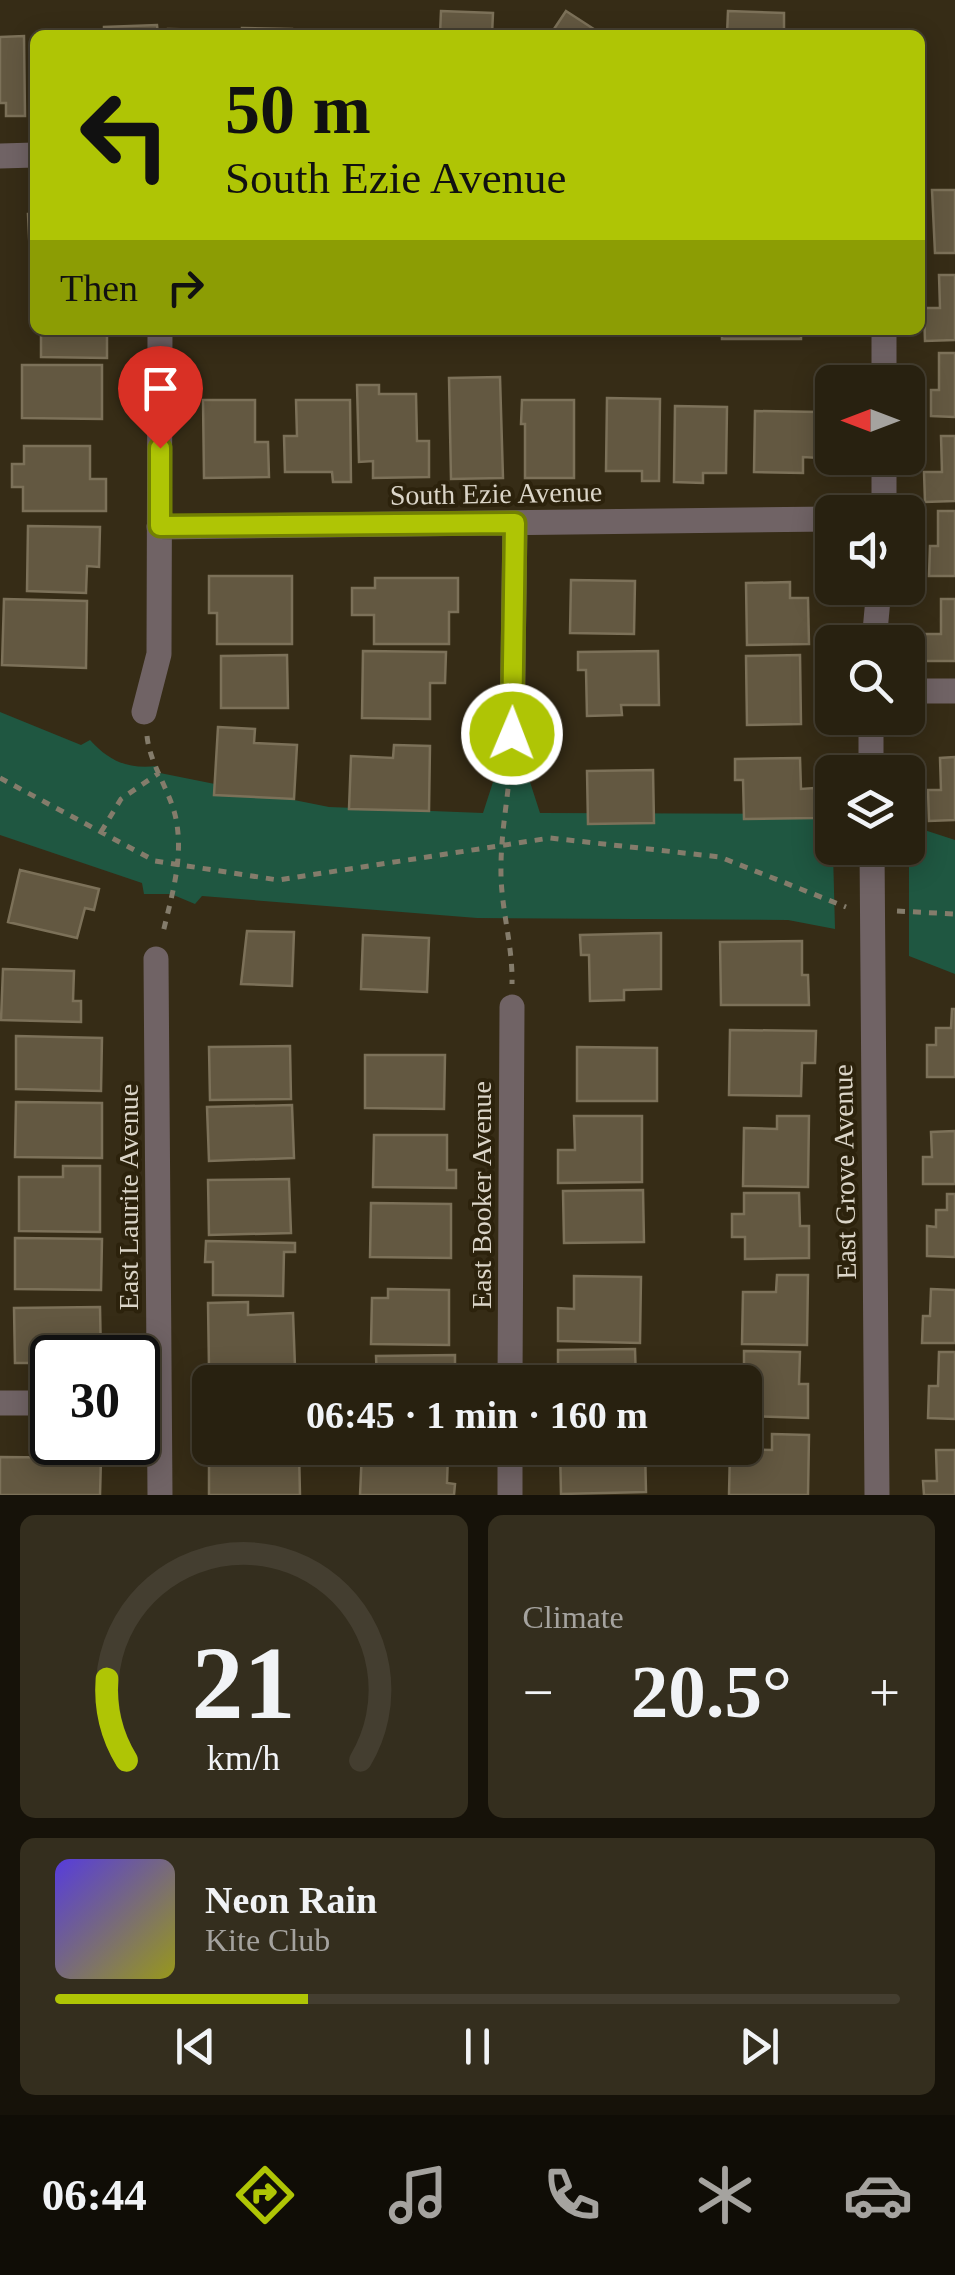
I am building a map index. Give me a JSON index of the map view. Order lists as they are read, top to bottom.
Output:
{
  "streets": {
    "street": [
      "South Ezie Avenue",
      "East Grove Avenue",
      "East Booker Avenue",
      "East Laurite Avenue"
    ]
  },
  "north": "left",
  "page": {
    "turn": ["50 m", "South Ezie Avenue"],
    "then": "Then",
    "limit": "30",
    "trip": "06:45 · 1 min · 160 m",
    "tile": "Climate",
    "heat": ["−", "20.5°", "+"],
    "song": ["Neon Rain", "Kite Club"],
    "tabs": "06:44",
    "gauge": ["21", "km/h"]
  }
}
